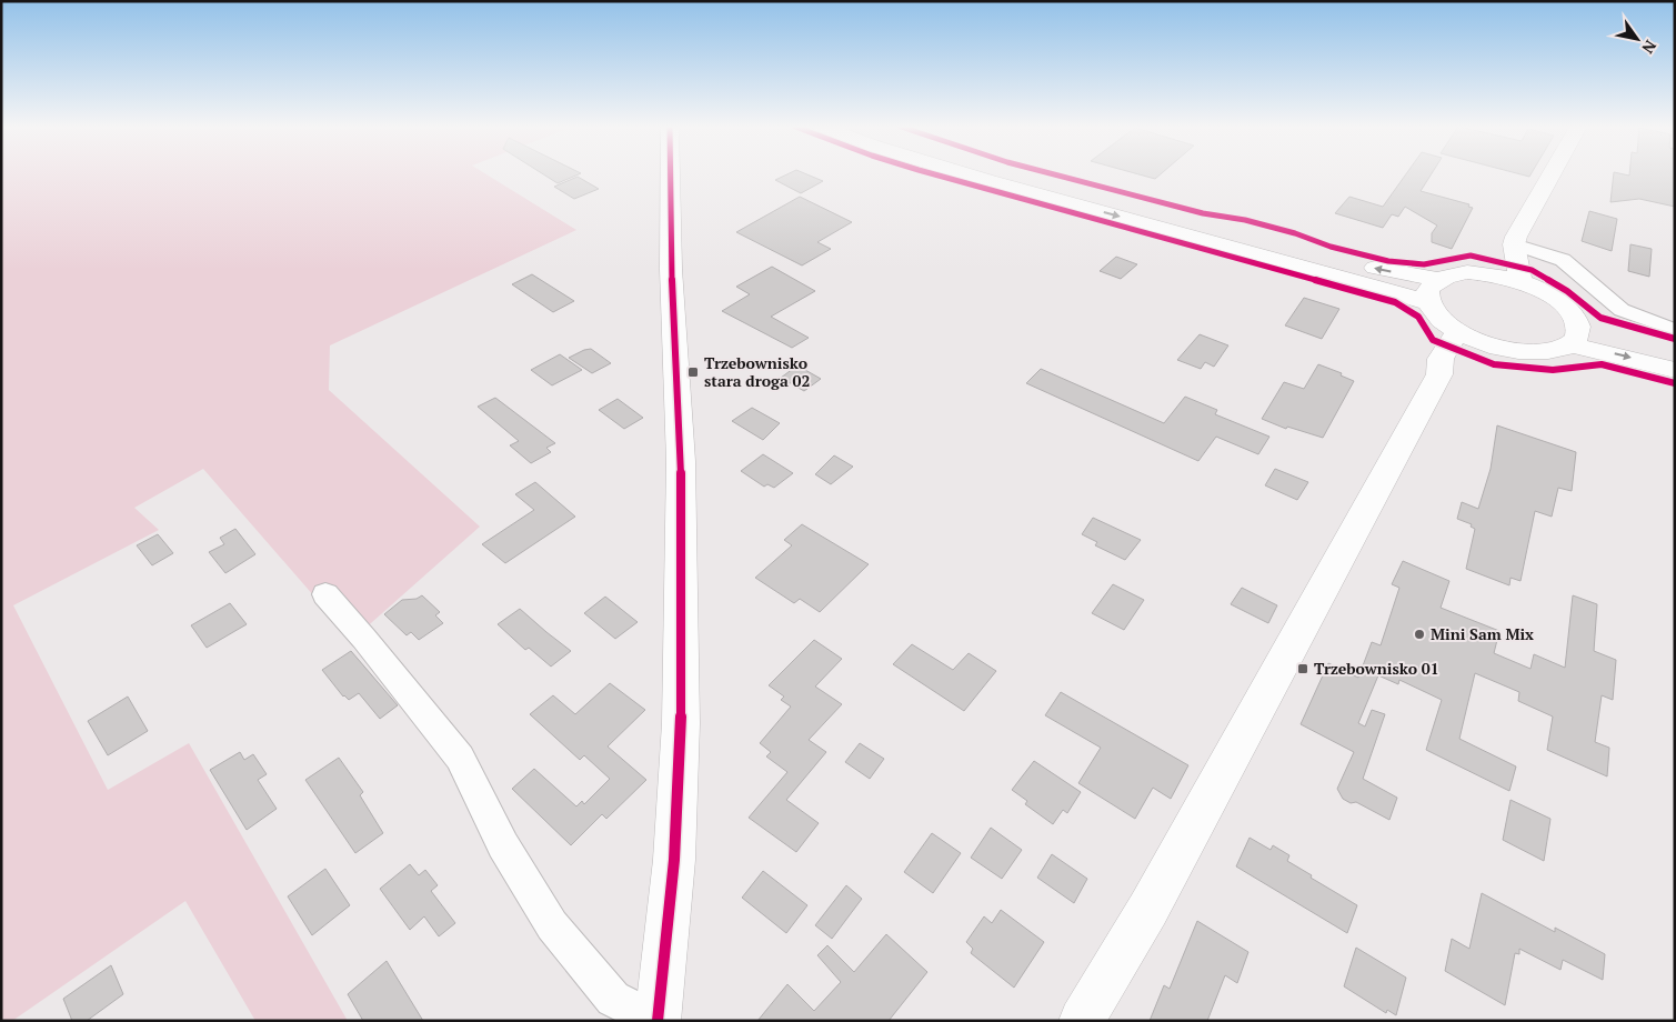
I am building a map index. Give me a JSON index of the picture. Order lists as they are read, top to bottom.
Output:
{
  "places": {
    "transit": ["Trzebownisko stara droga 02", "Trzebownisko 01"],
    "other": ["Mini Sam Mix"]
  },
  "north": "bottom right"
}
